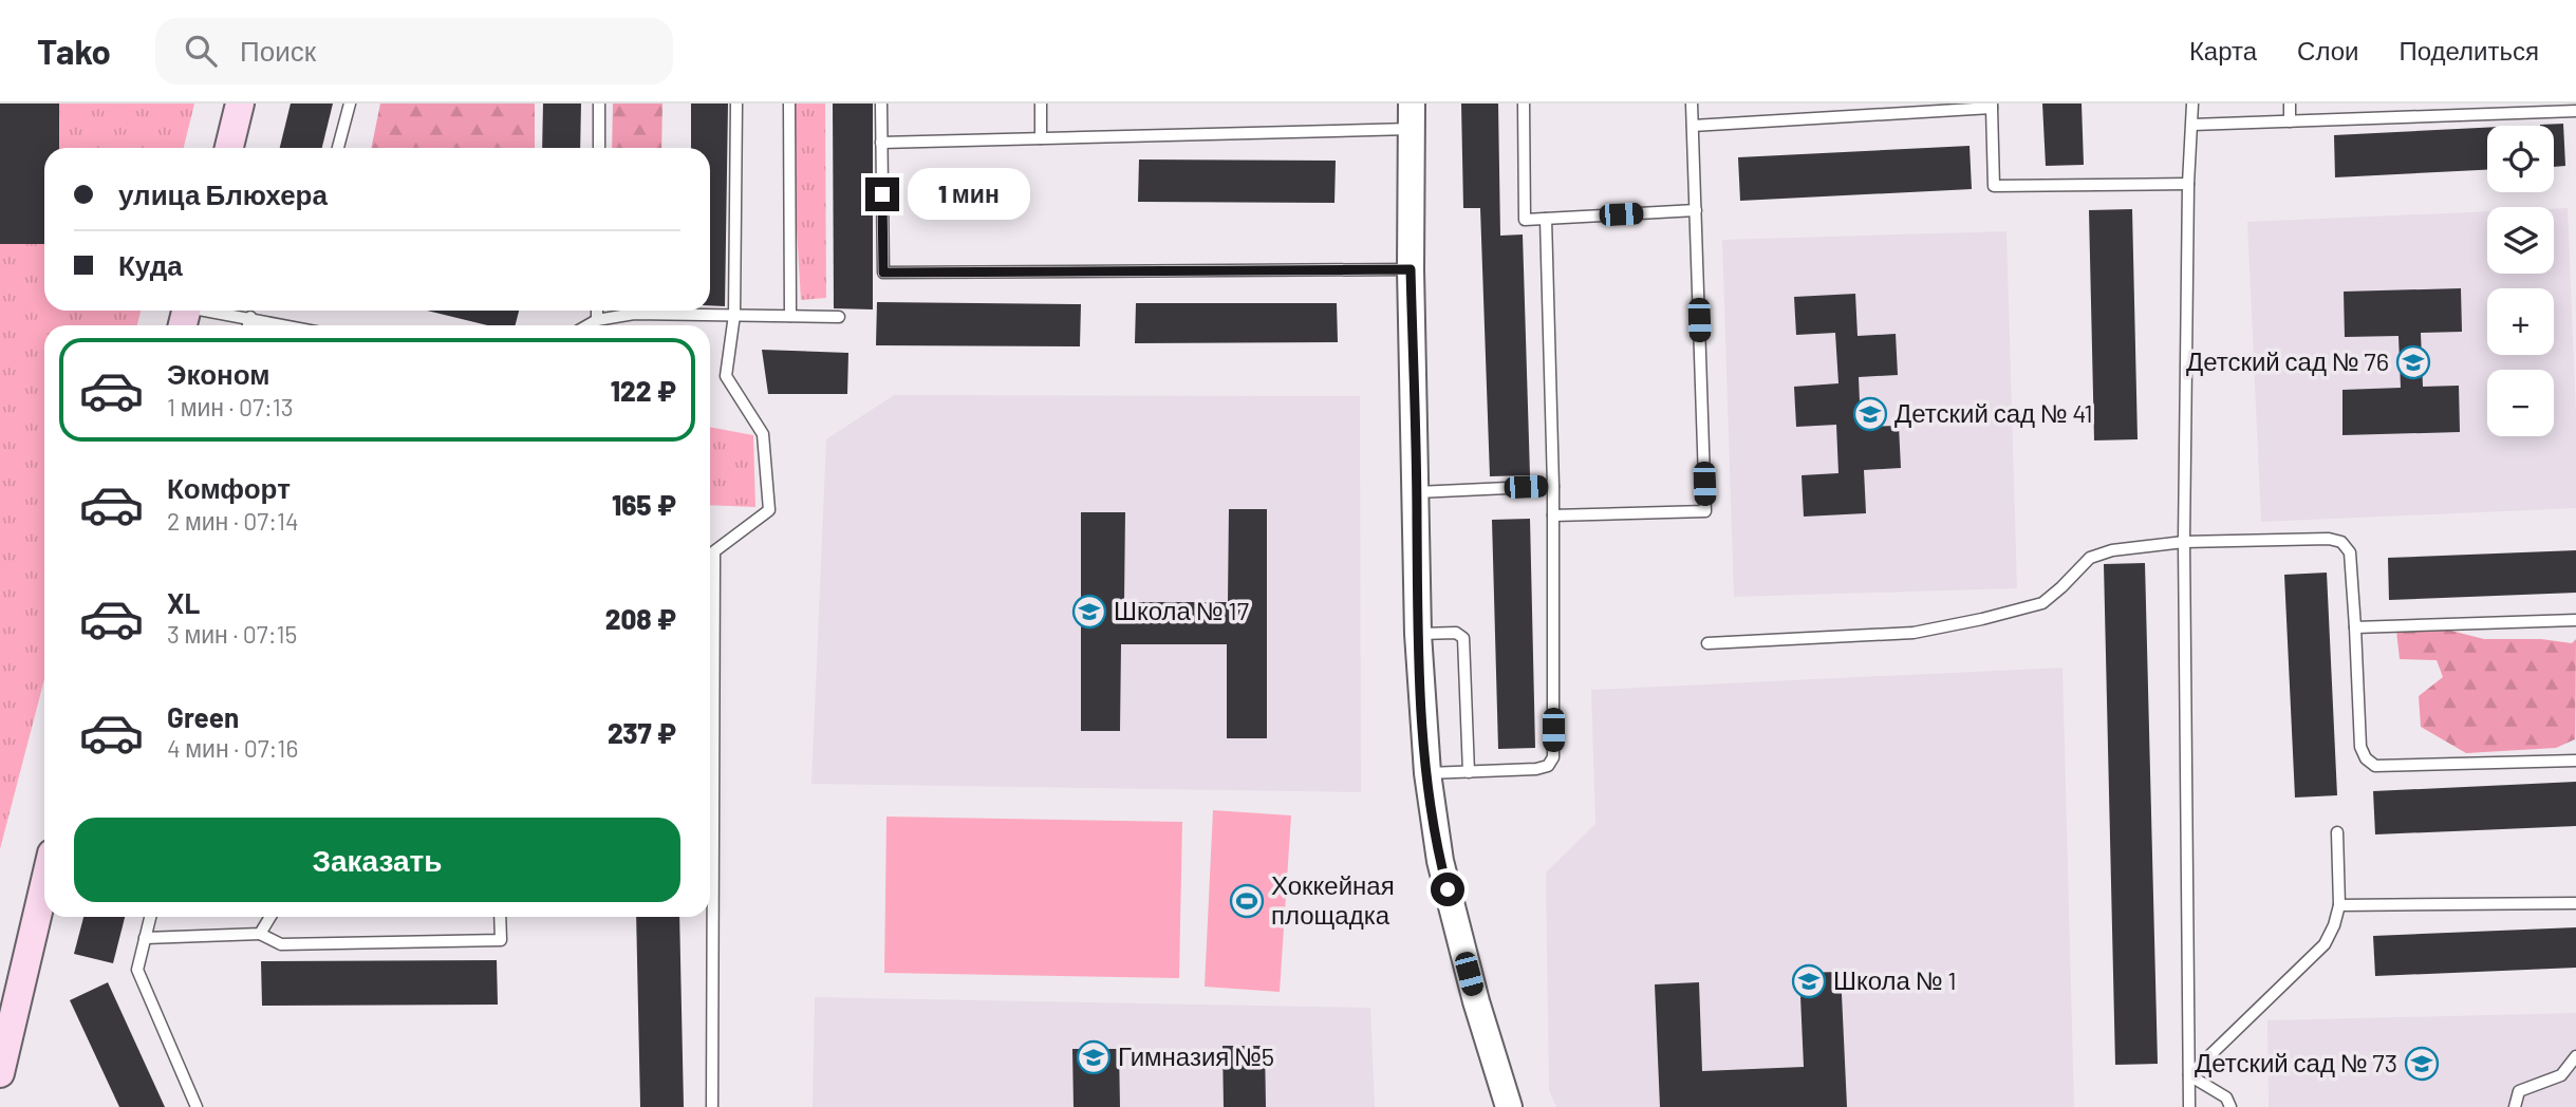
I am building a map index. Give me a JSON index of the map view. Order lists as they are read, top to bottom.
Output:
{
  "places": {
    "school or university": [
      "Детский сад № 76",
      "Детский сад № 41",
      "Школа № 17",
      "Школа № 1",
      "Гимназия №5",
      "Детский сад № 73"
    ],
    "sports": ["Хоккейная площадка"]
  },
  "page": {
    "header": "Tako",
    "search": "Поиск",
    "nav": ["Карта", "Слои", "Поделиться"],
    "map_buttons": ["+", "−"],
    "banner": ["улица Блюхера", "Куда"],
    "bubble": "1 мин",
    "list": [
      {
        "name": "Эконом",
        "note": "1 мин · 07:13",
        "value": "122 ₽"
      },
      {
        "name": "Комфорт",
        "note": "2 мин · 07:14",
        "value": "165 ₽"
      },
      {
        "name": "XL",
        "note": "3 мин · 07:15",
        "value": "208 ₽"
      },
      {
        "name": "Green",
        "note": "4 мин · 07:16",
        "value": "237 ₽"
      }
    ],
    "buttons": "Заказать"
  }
}
